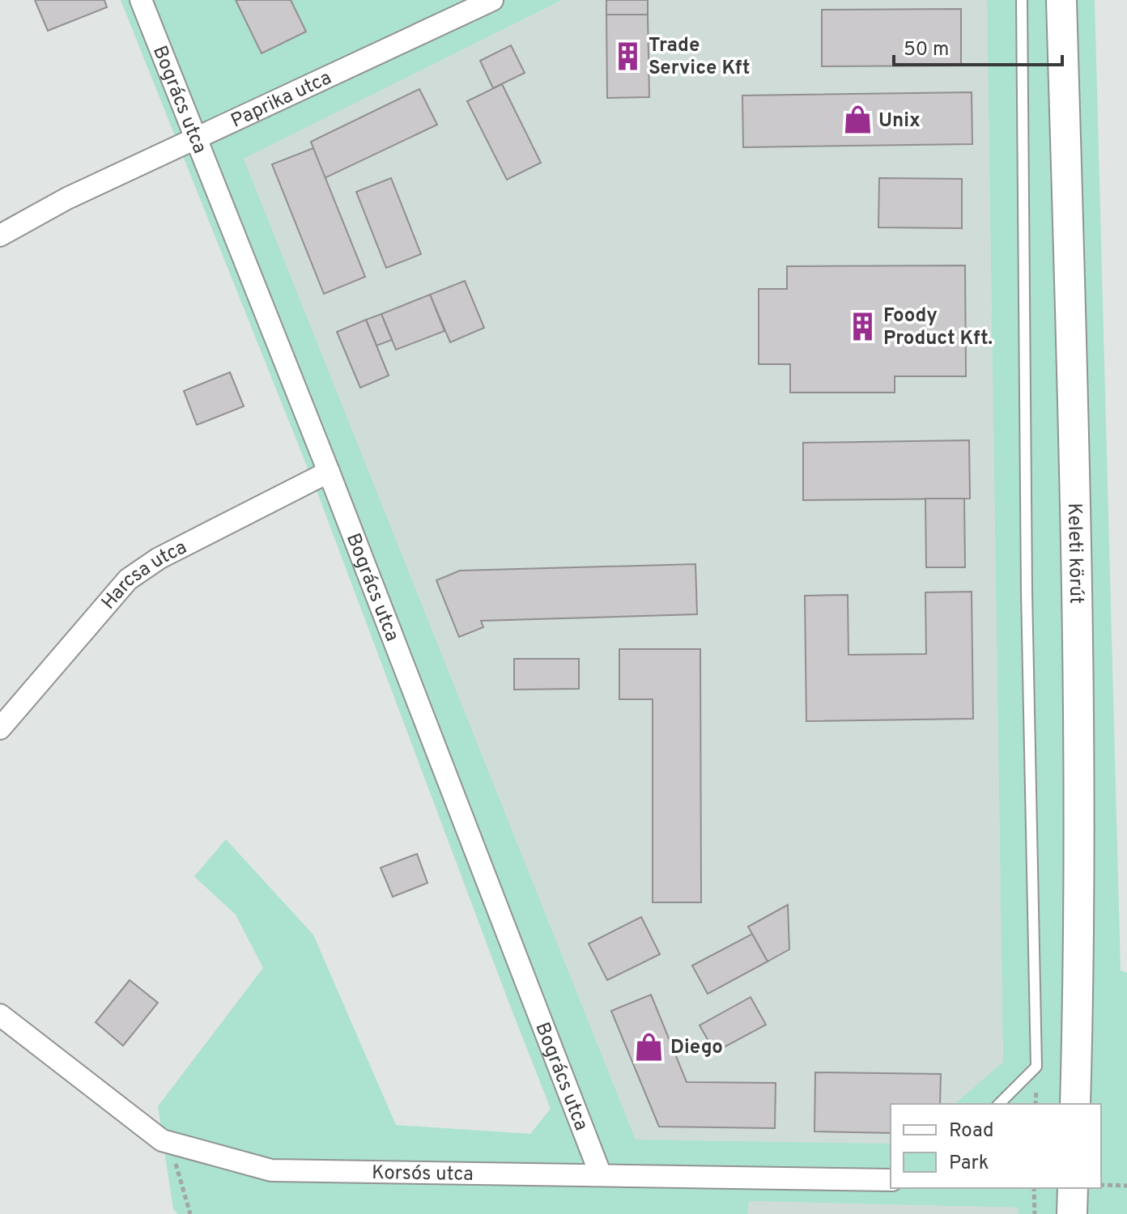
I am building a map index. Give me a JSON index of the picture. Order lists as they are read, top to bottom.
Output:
{
  "streets": {
    "main road": ["Keleti körút"],
    "street": [
      "Bogrács utca",
      "Paprika utca",
      "Harcsa utca",
      "Korsós utca"
    ]
  },
  "crossings": [
    ["Bogrács utca", "Paprika utca"],
    ["Bogrács utca", "Harcsa utca"],
    ["Bogrács utca", "Korsós utca"]
  ],
  "places": {
    "building": ["Trade Service Kft", "Foody Product Kft."],
    "shop": ["Unix", "Diego"]
  },
  "legend": ["Road", "Park"],
  "scale_bar": "50 m"
}
